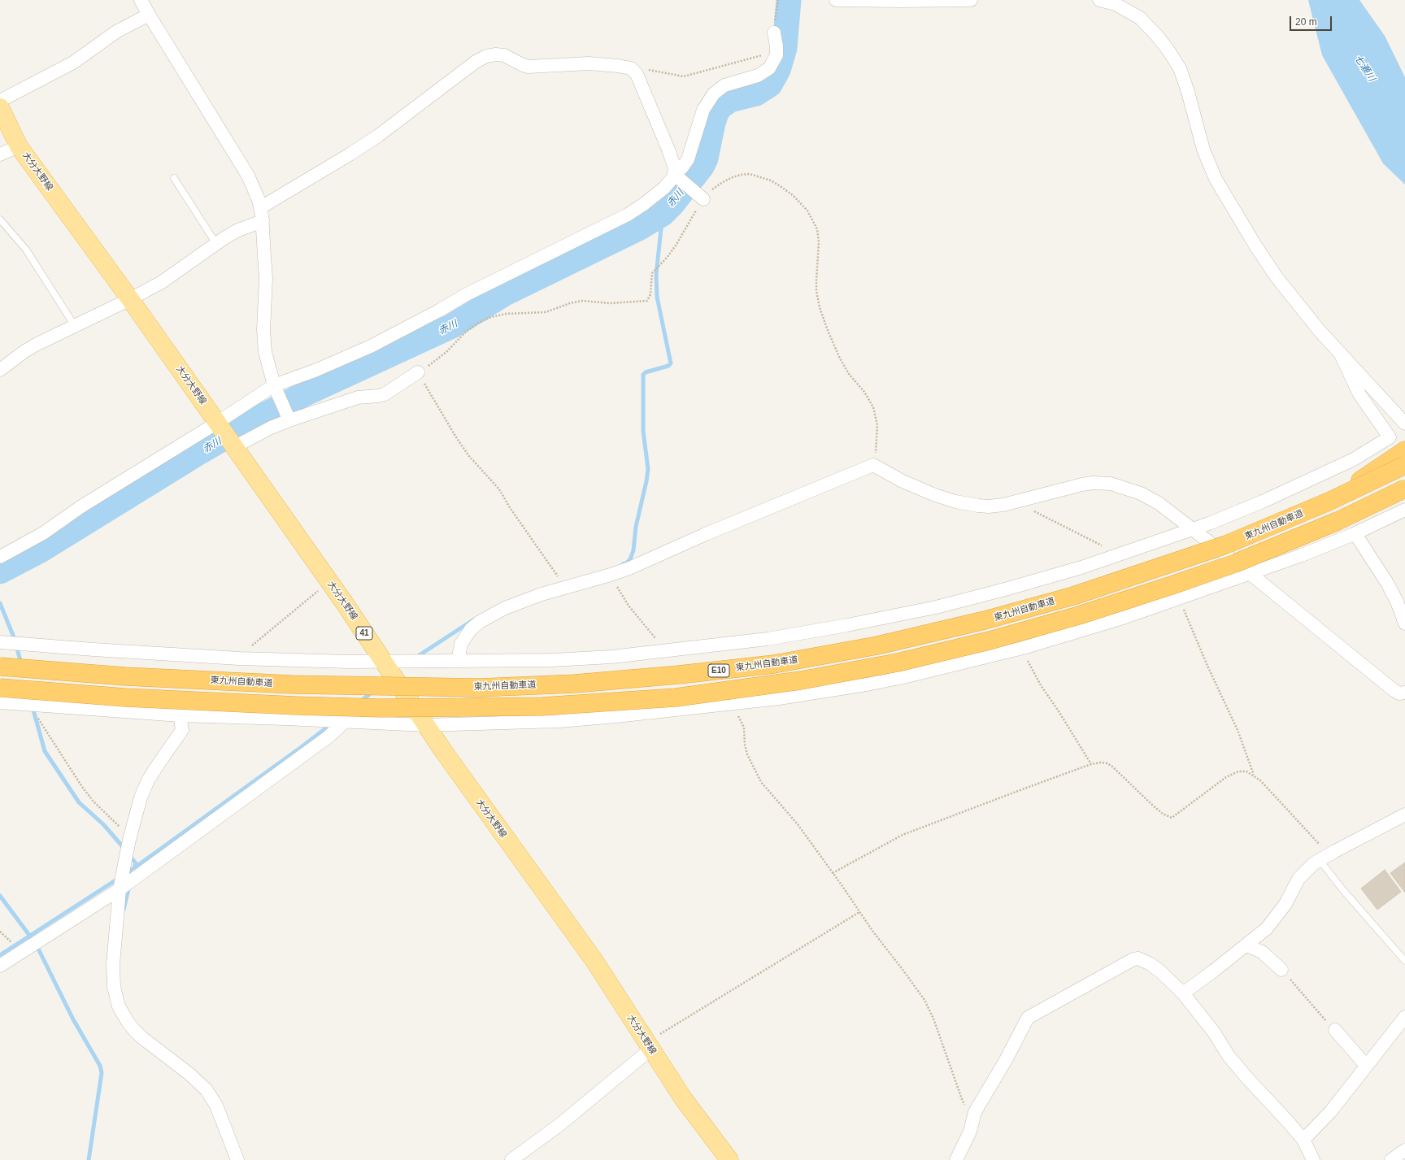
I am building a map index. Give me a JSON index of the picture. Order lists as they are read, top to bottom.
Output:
{
  "streets": {
    "highway": ["東九州自動車道", "E10"],
    "main road": ["大分大野線", "41"]
  },
  "water": ["七瀬川", "赤川"],
  "scale_bar": "20 m"
}
